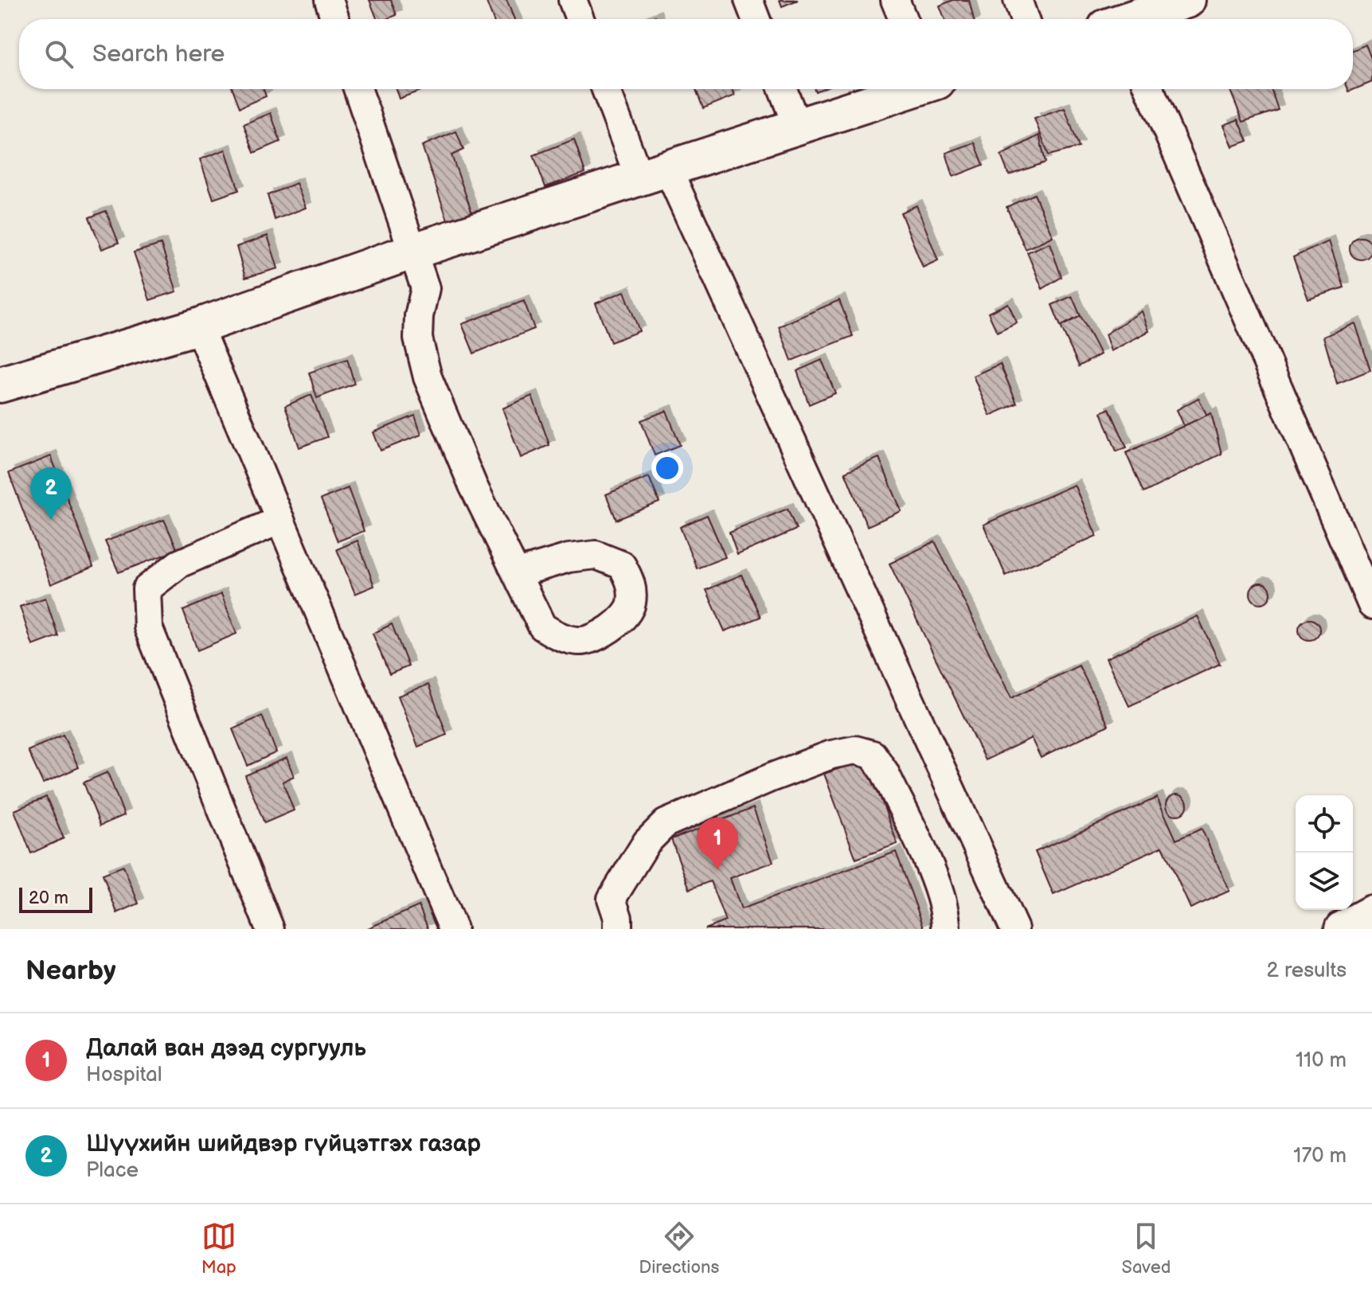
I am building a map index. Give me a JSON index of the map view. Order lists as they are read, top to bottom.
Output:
{
  "scale_bar": "20 m",
  "page": {
    "search": "Search here",
    "pins": ["2", "1"],
    "scale": "20 m",
    "heading": ["Nearby", "2 results"],
    "list": [
      {
        "mark": "1",
        "name": "Далай ван дээд сургууль",
        "note": "Hospital",
        "value": "110 m"
      },
      {
        "mark": "2",
        "name": "Шүүхийн шийдвэр гүйцэтгэх газар",
        "note": "Place",
        "value": "170 m"
      }
    ],
    "nav": ["Map", "Directions", "Saved"]
  }
}
